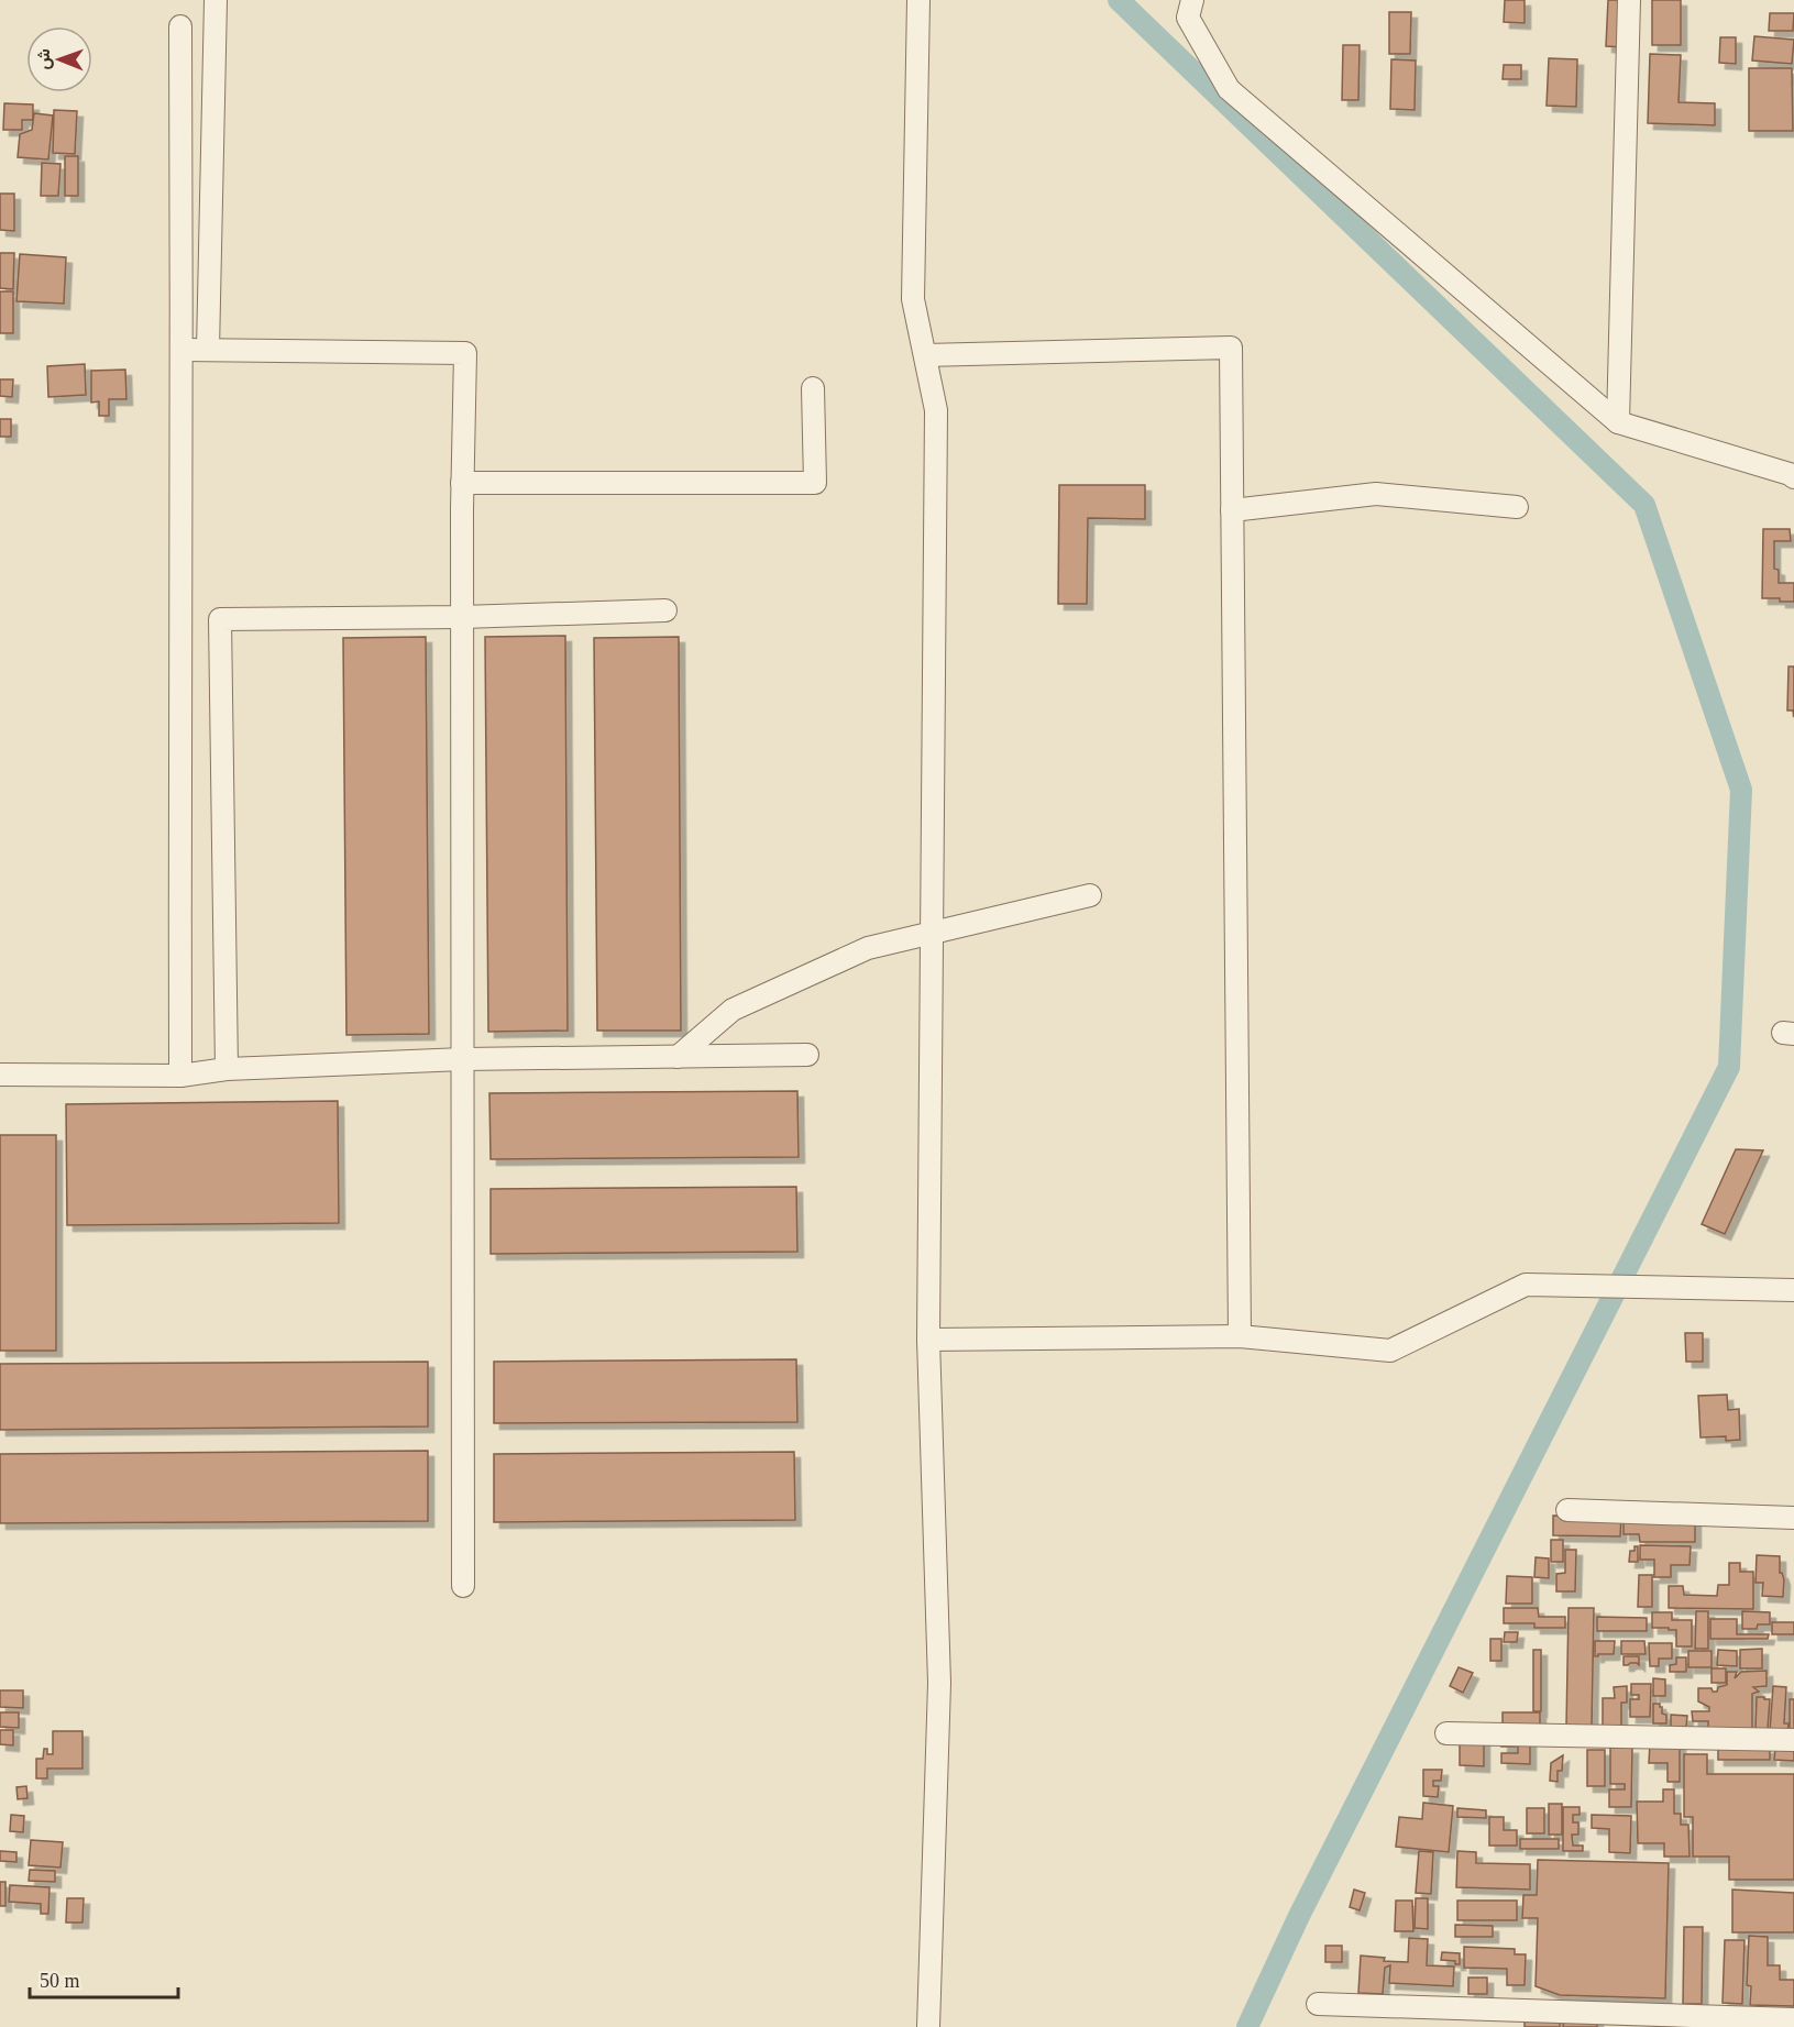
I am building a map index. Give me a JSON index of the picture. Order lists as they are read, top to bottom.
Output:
{
  "scale_bar": "50 m",
  "north": "left"
}
